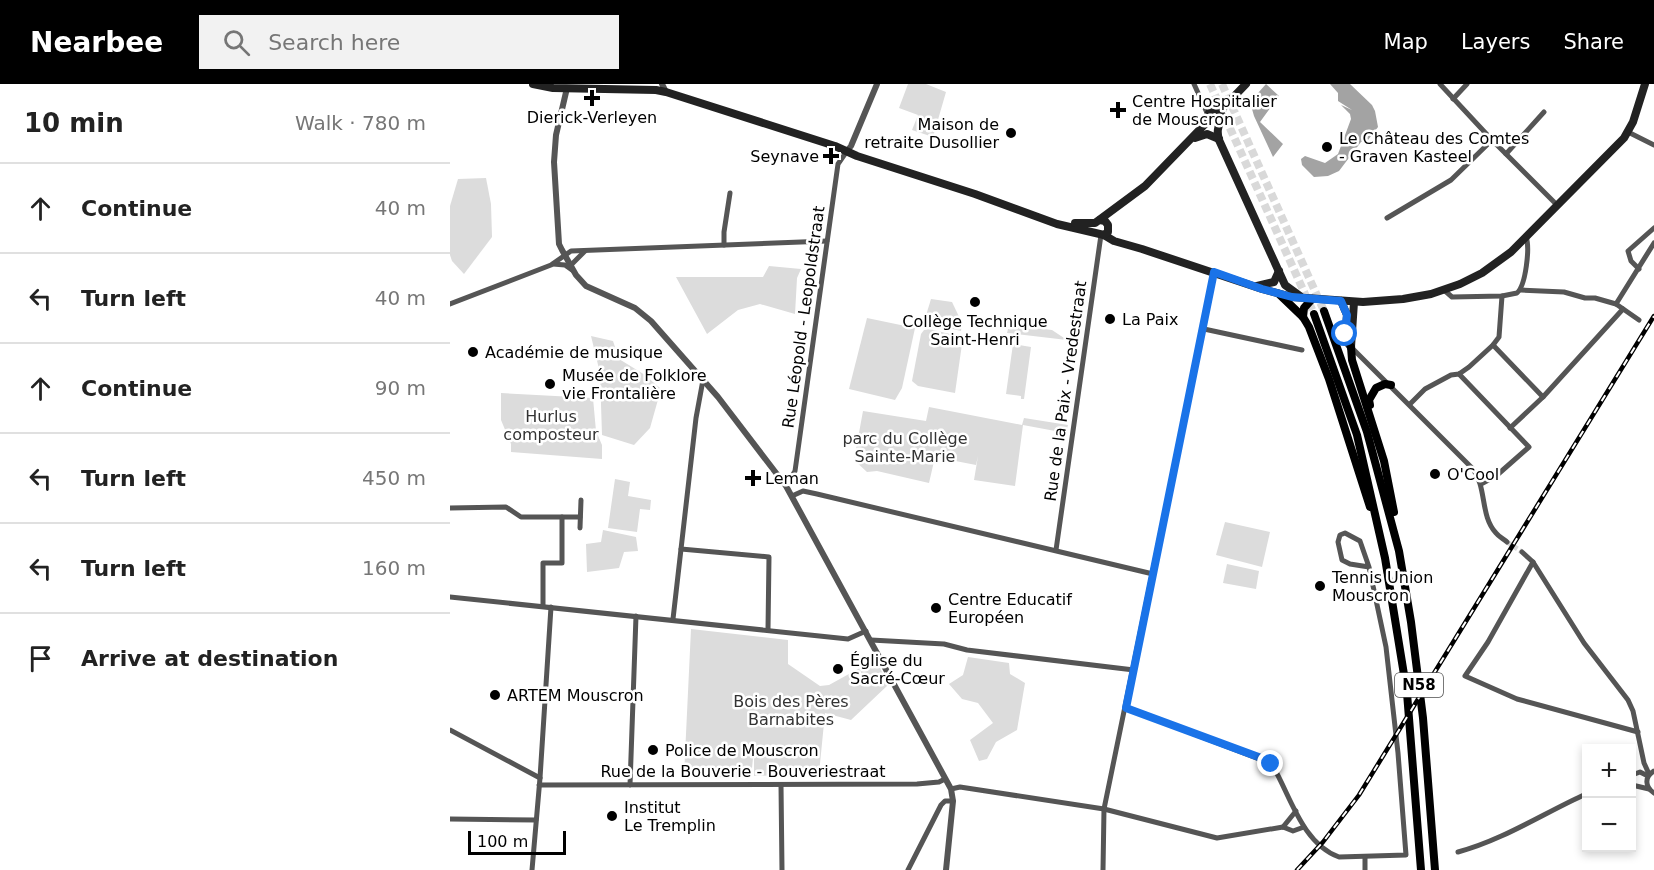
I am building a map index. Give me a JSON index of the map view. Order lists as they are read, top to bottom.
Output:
{
  "streets": {
    "highway": ["N58"],
    "street": ["Rue Léopold - Leopoldstraat", "Rue de la Paix - Vredestraat", "Rue de la Bouverie - Bouveriestraat"]
  },
  "parks": ["Hurlus composteur", "parc du Collège Sainte-Marie", "Bois des Pères Barnabites"],
  "places": {
    "health": [
      "Dierick-Verleyen",
      "Centre Hospitalier de Mouscron",
      "Seynave",
      "Leman"
    ],
    "other": [
      "Maison de retraite Dusollier",
      "Le Château des Comtes - Graven Kasteel",
      "Collège Technique Saint-Henri",
      "La Paix",
      "Académie de musique",
      "Musée de Folklore vie Frontalière",
      "O'Cool",
      "Tennis Union Mouscron",
      "Centre Educatif Européen",
      "Église du Sacré-Cœur",
      "ARTEM Mouscron",
      "Police de Mouscron",
      "Institut Le Tremplin"
    ]
  },
  "scale_bar": "100 m",
  "page": {
    "header": "Nearbee",
    "search": "Search here",
    "nav": ["Map", "Layers", "Share"],
    "heading": ["10 min", "Walk · 780 m"],
    "list": [
      ["Continue", "40 m"],
      ["Turn left", "40 m"],
      ["Continue", "90 m"],
      ["Turn left", "450 m"],
      ["Turn left", "160 m"],
      "Arrive at destination"
    ],
    "map_buttons": ["+", "−"],
    "scale": "100 m"
  }
}
